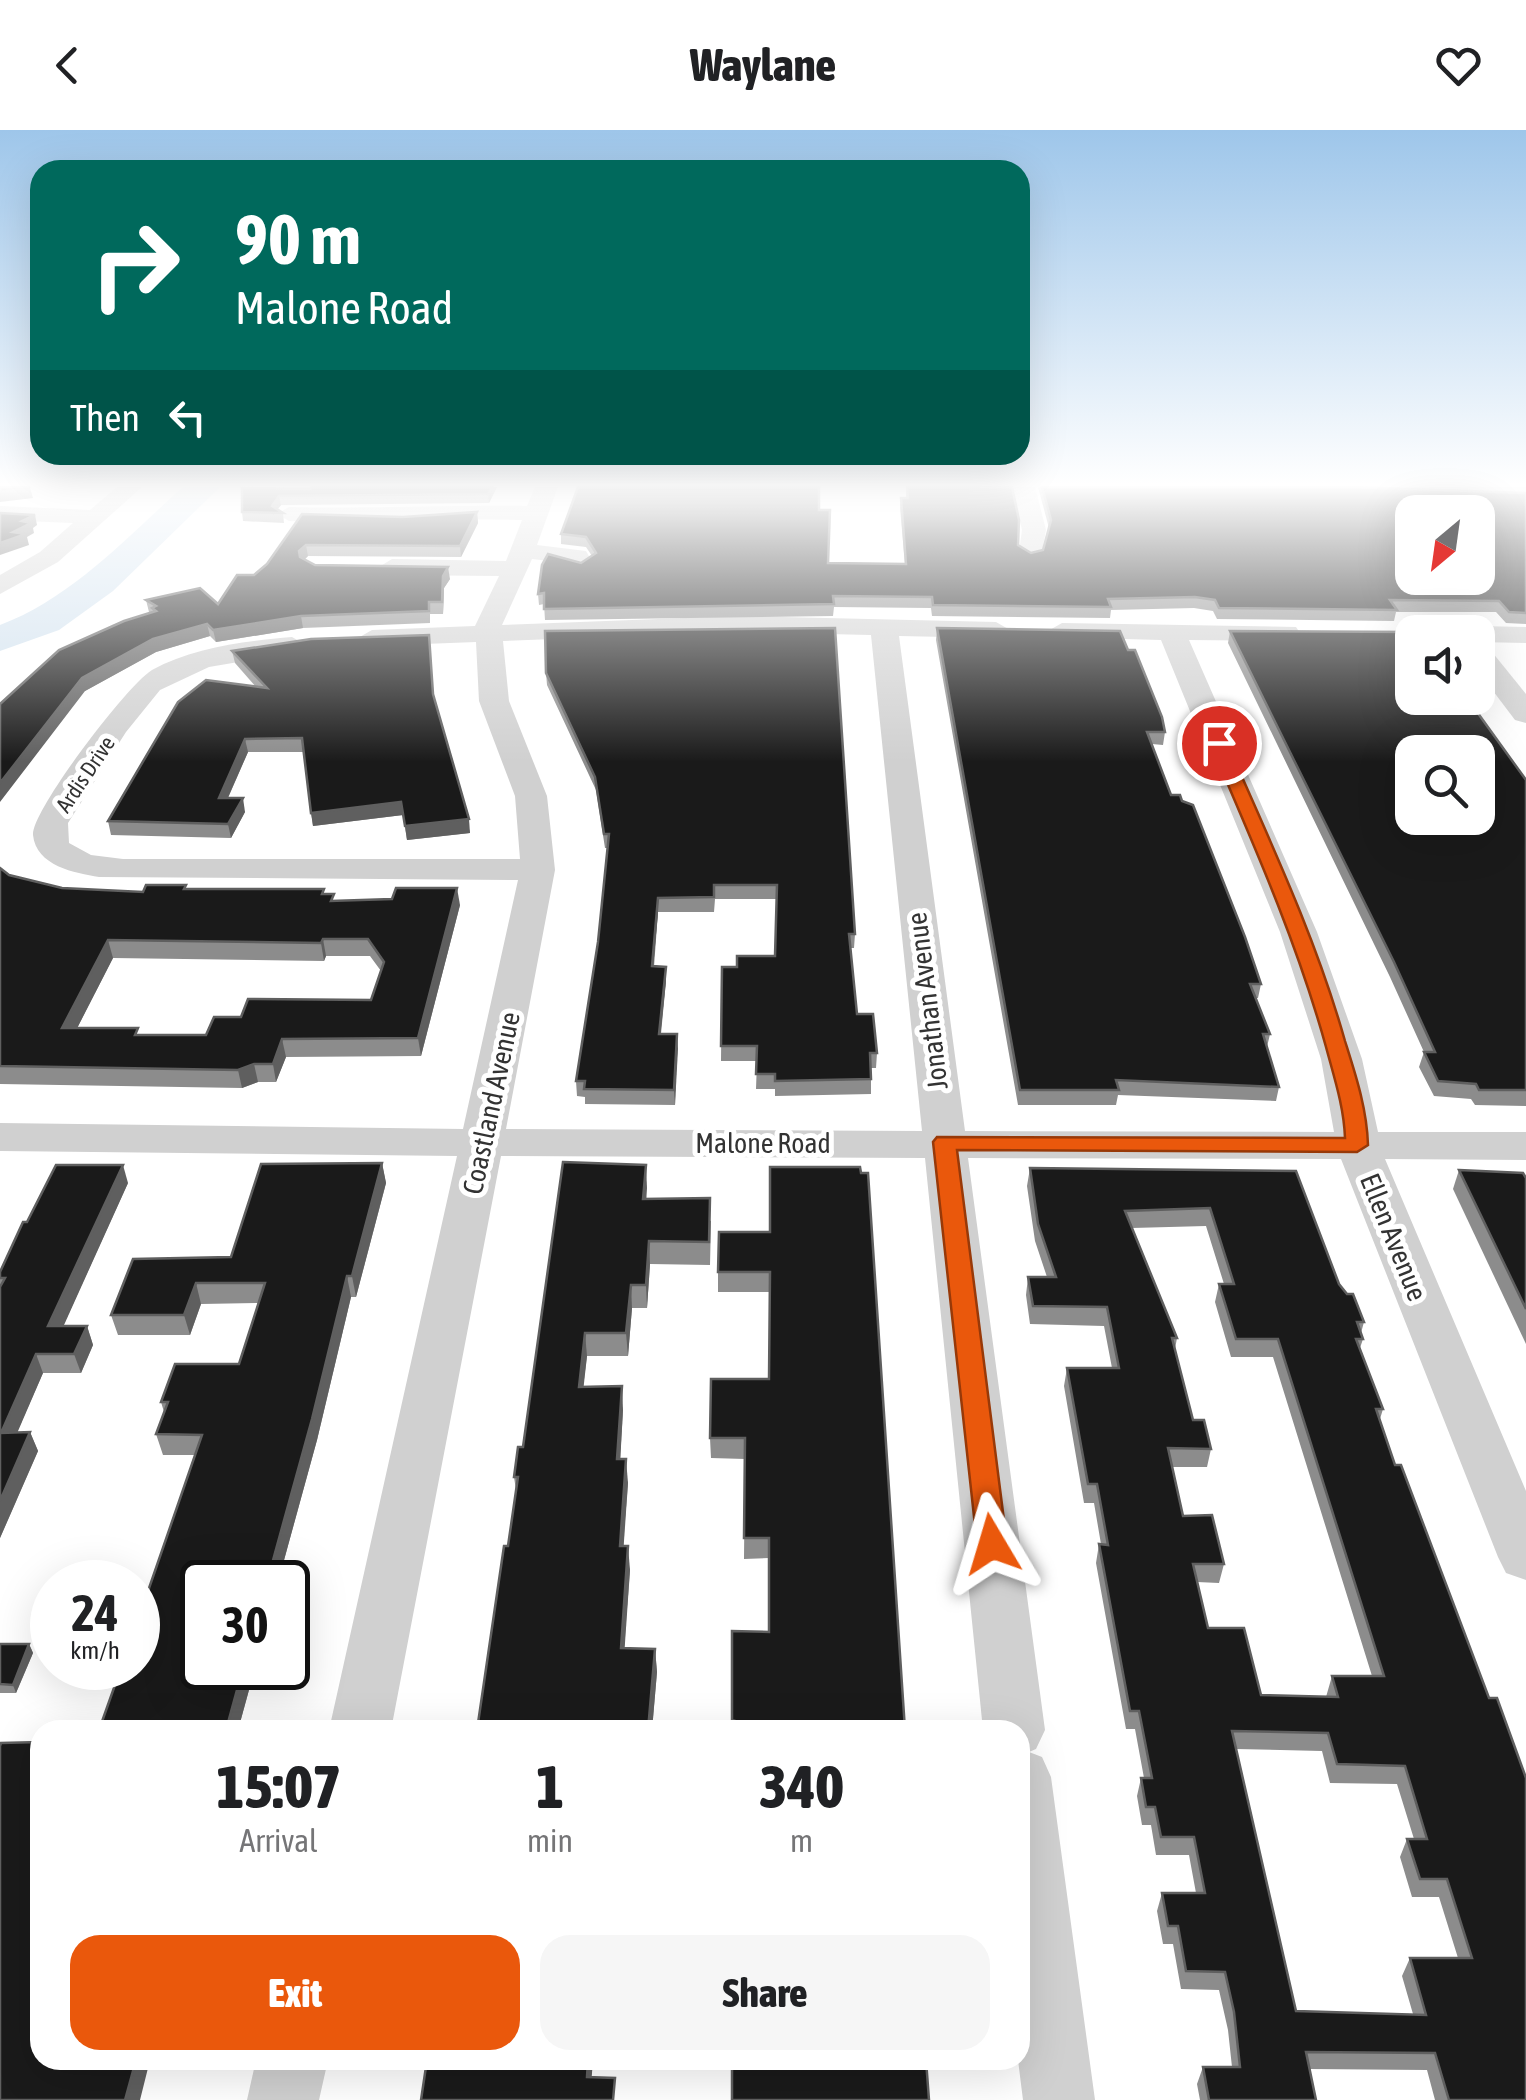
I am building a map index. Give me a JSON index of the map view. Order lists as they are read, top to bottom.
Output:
{
  "streets": {
    "street": [
      "Ardis Drive",
      "Jonathan Avenue",
      "Coastland Avenue",
      "Malone Road",
      "Ellen Avenue"
    ]
  },
  "crossings": [
    ["Ardis Drive", "Jonathan Avenue"],
    ["Ardis Drive", "Coastland Avenue"],
    ["Ardis Drive", "Ellen Avenue"],
    ["Jonathan Avenue", "Malone Road"],
    ["Coastland Avenue", "Malone Road"],
    ["Malone Road", "Ellen Avenue"]
  ],
  "north": "bottom left",
  "page": {
    "header": "Waylane",
    "turn": ["90 m", "Malone Road"],
    "then": "Then",
    "speed": "24 km/h",
    "limit": "30",
    "eta": [
      "15:07",
      "Arrival",
      "1",
      "min",
      "340",
      "m"
    ],
    "buttons": ["Exit", "Share"]
  }
}
